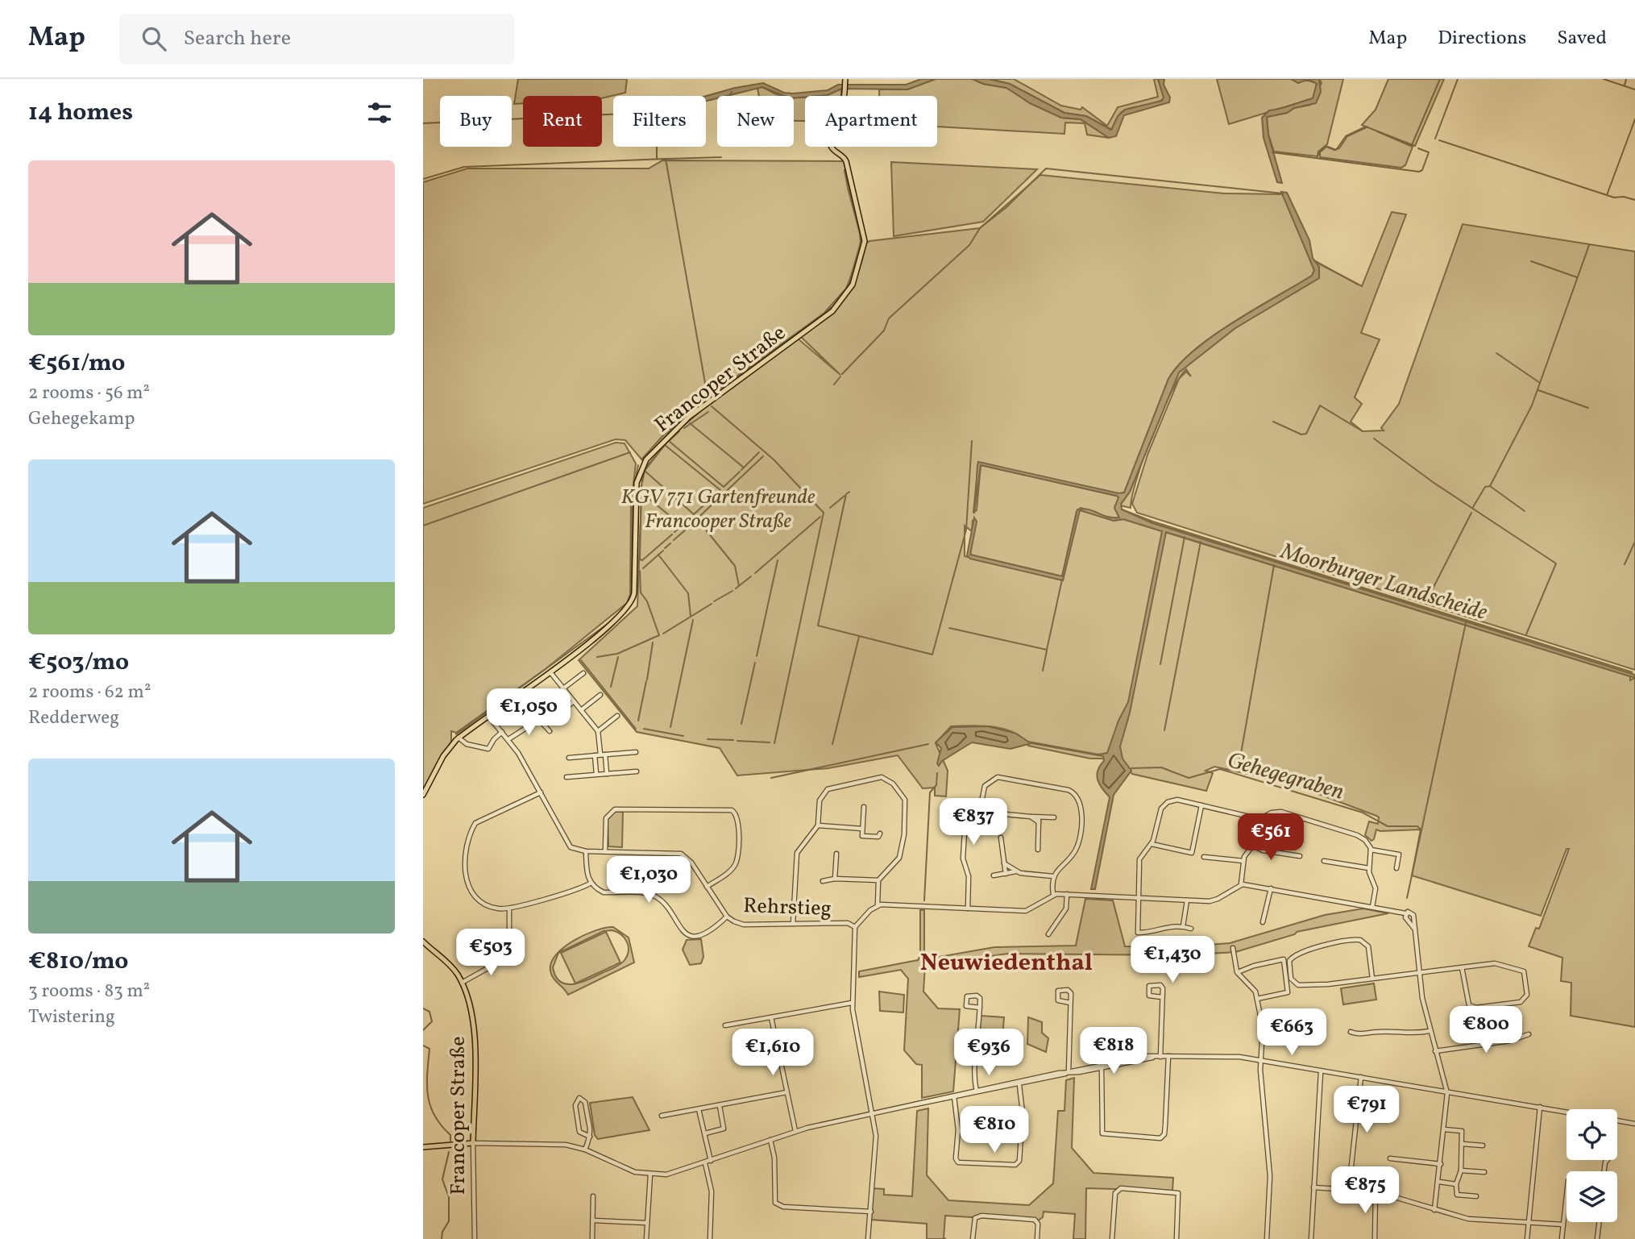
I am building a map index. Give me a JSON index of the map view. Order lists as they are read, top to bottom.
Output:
{
  "streets": {
    "main road": ["Francoper Straße"],
    "street": ["Rehrstieg"]
  },
  "districts": ["Neuwiedenthal"],
  "water": ["Moorburger Landscheide", "Gehegegraben"],
  "parks": ["KGV 771 Gartenfreunde Francooper Straße"],
  "page": {
    "header": "Map",
    "search": "Search here",
    "nav": ["Map", "Directions", "Saved"],
    "heading": "14 homes",
    "chip": [
      "Buy",
      "Rent",
      "Filters",
      "New",
      "Apartment"
    ],
    "list": [
      {
        "name": "€561/mo",
        "note": "2 rooms · 56 m² · Gehegekamp"
      },
      {
        "name": "€503/mo",
        "note": "2 rooms · 62 m² · Redderweg"
      },
      {
        "name": "€810/mo",
        "note": "3 rooms · 83 m² · Twistering"
      }
    ],
    "price": [
      "€1,050",
      "€837",
      "€561",
      "€1,030",
      "€503",
      "€1,430",
      "€800",
      "€663",
      "€818",
      "€1,610",
      "€936",
      "€791",
      "€810",
      "€875"
    ]
  }
}
